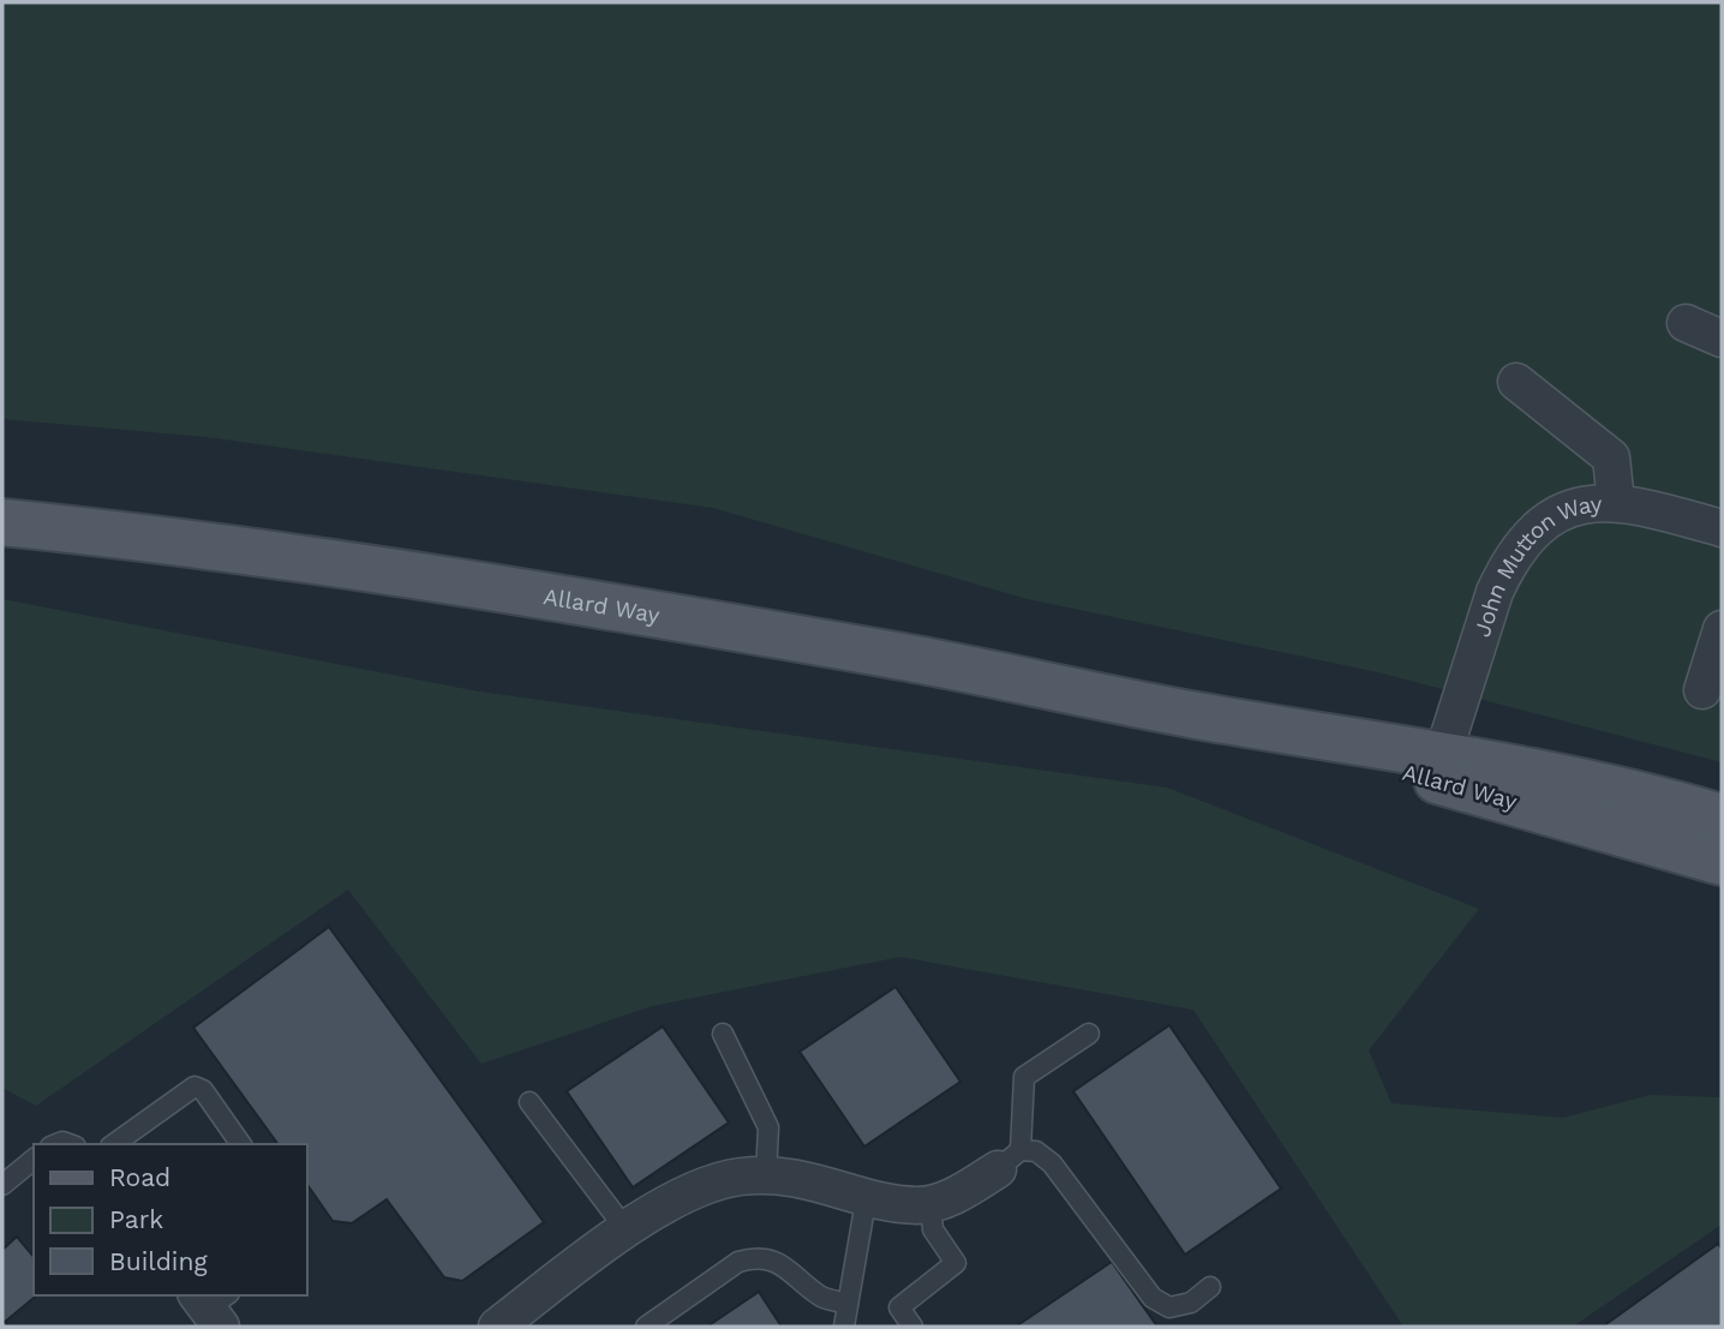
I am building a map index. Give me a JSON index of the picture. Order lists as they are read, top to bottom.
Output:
{
  "streets": {
    "main road": ["Allard Way"],
    "street": ["John Mutton Way"]
  },
  "crossings": [
    ["John Mutton Way", "Allard Way"]
  ],
  "legend": ["Road", "Park", "Building"]
}
